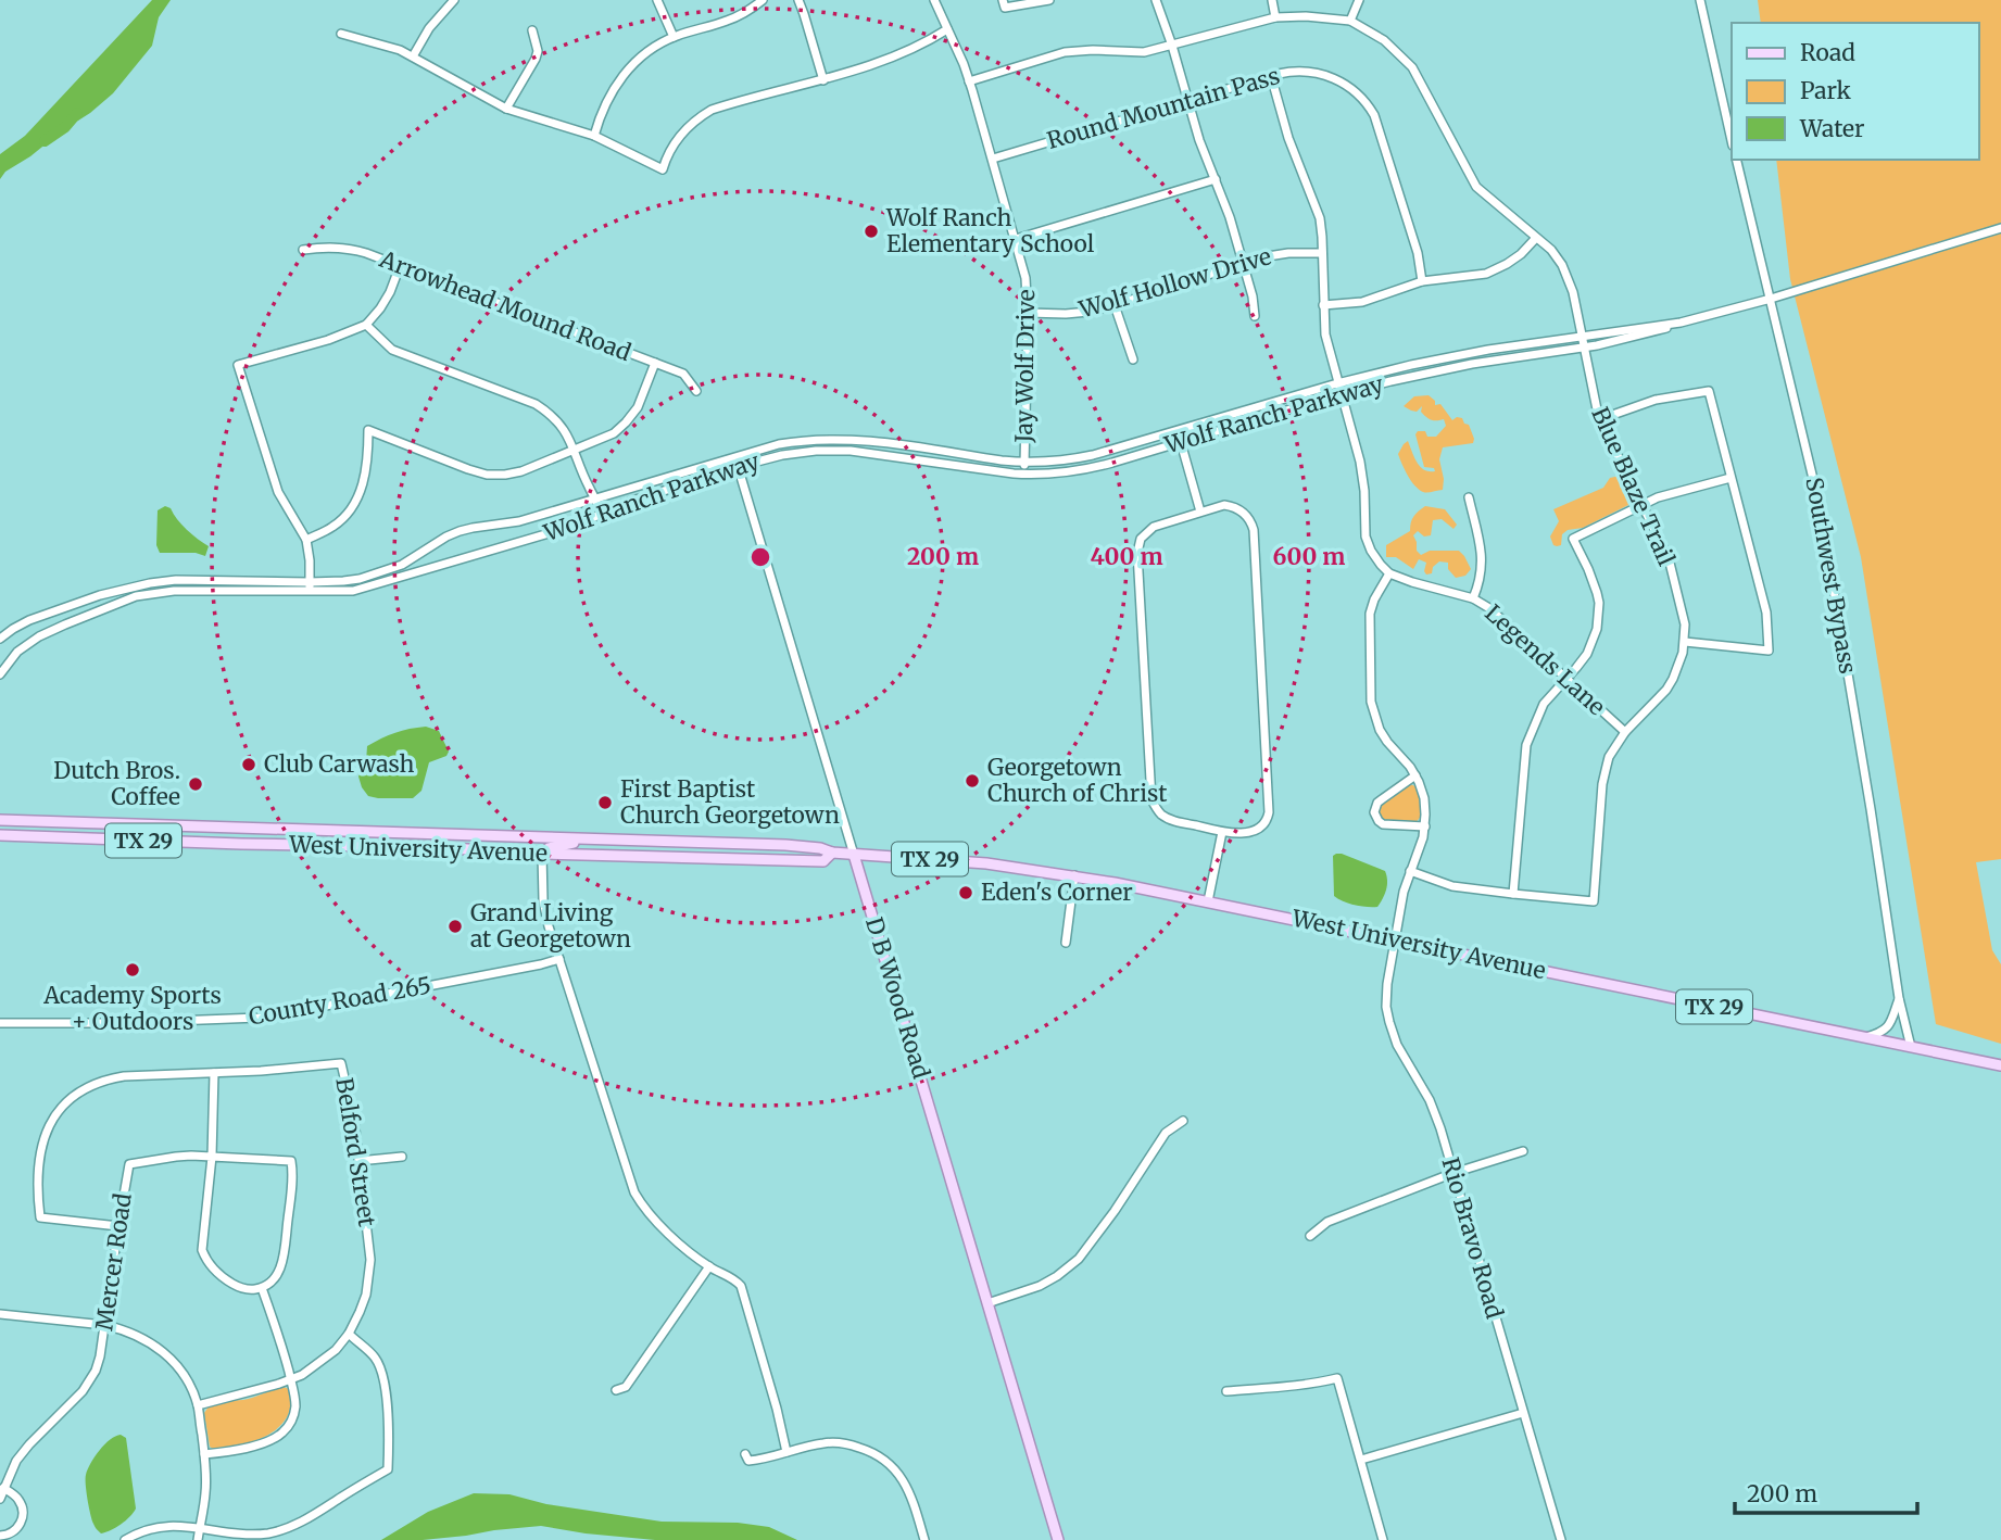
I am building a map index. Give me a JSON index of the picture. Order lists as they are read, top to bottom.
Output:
{
  "streets": {
    "main road": ["TX 29", "West University Avenue", "D B Wood Road"],
    "street": [
      "Round Mountain Pass",
      "Wolf Hollow Drive",
      "Arrowhead Mound Road",
      "Jay Wolf Drive",
      "Wolf Ranch Parkway",
      "Blue Blaze Trail",
      "Southwest Bypass",
      "Legends Lane",
      "County Road 265",
      "Belford Street",
      "Rio Bravo Road",
      "Mercer Road"
    ]
  },
  "crossings": [
    ["Round Mountain Pass", "Jay Wolf Drive"],
    ["Wolf Hollow Drive", "Jay Wolf Drive"],
    ["Jay Wolf Drive", "Wolf Ranch Parkway"],
    ["Jay Wolf Drive", "Blue Blaze Trail"],
    ["Wolf Ranch Parkway", "Blue Blaze Trail"],
    ["Wolf Ranch Parkway", "Southwest Bypass"],
    ["Wolf Ranch Parkway", "D B Wood Road"],
    ["Blue Blaze Trail", "Legends Lane"],
    ["Southwest Bypass", "West University Avenue"],
    ["West University Avenue", "D B Wood Road"],
    ["West University Avenue", "Rio Bravo Road"],
    ["Belford Street", "Mercer Road"]
  ],
  "places": [
    "Wolf Ranch Elementary School",
    "Club Carwash",
    "Georgetown Church of Christ",
    "Dutch Bros. Coffee",
    "First Baptist Church Georgetown",
    "Eden's Corner",
    "Grand Living at Georgetown",
    "Academy Sports + Outdoors"
  ],
  "legend": ["Road", "Park", "Water"],
  "scale_bar": "200 m",
  "rings": ["200 m", "400 m", "600 m"]
}
